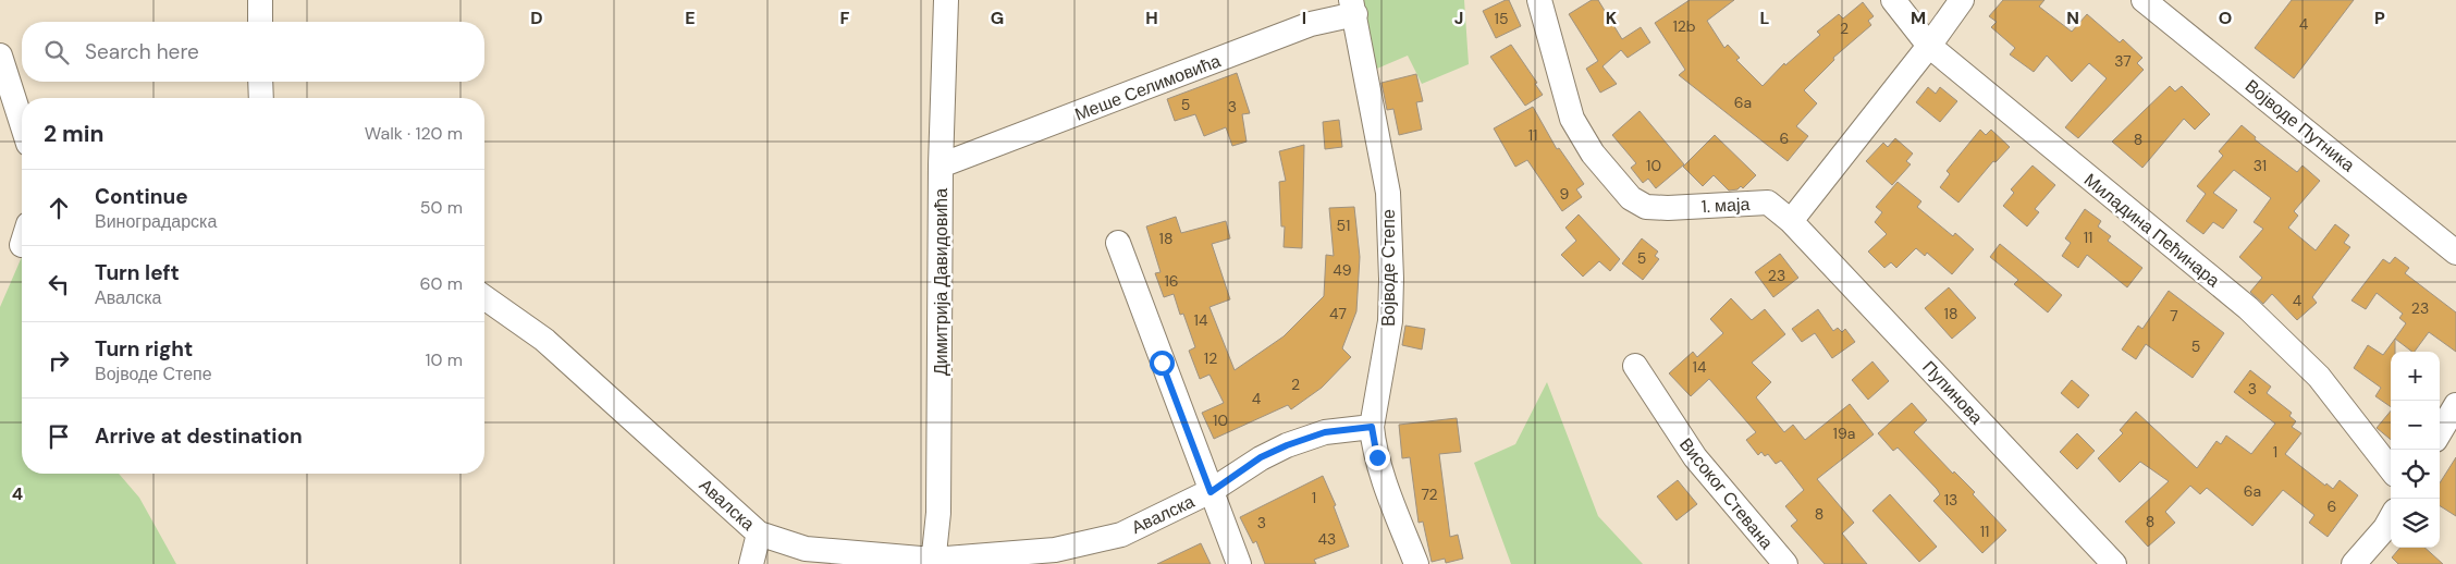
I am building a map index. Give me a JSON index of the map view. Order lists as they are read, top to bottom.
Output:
{
  "streets": {
    "street": [
      "Меше Селимовића",
      "Војводе Путника",
      "1. маја",
      "Миладина Пећинара",
      "Војводе Степе",
      "Димитрија Давидовића",
      "Пупинова",
      "Високог Стевана",
      "Авалска"
    ]
  },
  "crossings": [
    ["Меше Селимовића", "Војводе Степе"],
    ["Меше Селимовића", "Димитрија Давидовића"],
    ["1. маја", "Пупинова"],
    ["Војводе Степе", "Авалска"],
    ["Димитрија Давидовића", "Авалска"]
  ],
  "house_numbers": [
    "15",
    "4",
    "12b",
    "2",
    "37",
    "6a",
    "5",
    "3",
    "11",
    "6",
    "8",
    "10",
    "31",
    "9",
    "51",
    "11",
    "18",
    "5",
    "49",
    "23",
    "16",
    "4",
    "23",
    "47",
    "18",
    "7",
    "14",
    "5",
    "12",
    "14",
    "2",
    "3",
    "4",
    "10",
    "19a",
    "1",
    "6a",
    "72",
    "1",
    "13",
    "6",
    "8",
    "8",
    "3",
    "11",
    "43"
  ],
  "page": {
    "search": "Search here",
    "heading": ["2 min", "Walk · 120 m"],
    "list": [
      ["Continue", "Виноградарска", "50 m"],
      ["Turn left", "Авалска", "60 m"],
      ["Turn right", "Војводе Степе", "10 m"],
      "Arrive at destination"
    ],
    "map_buttons": ["+", "−"]
  },
  "grid": {
    "columns": [
      "D",
      "E",
      "F",
      "G",
      "H",
      "I",
      "J",
      "K",
      "L",
      "M",
      "N",
      "O",
      "P"
    ],
    "rows": ["4"]
  }
}
